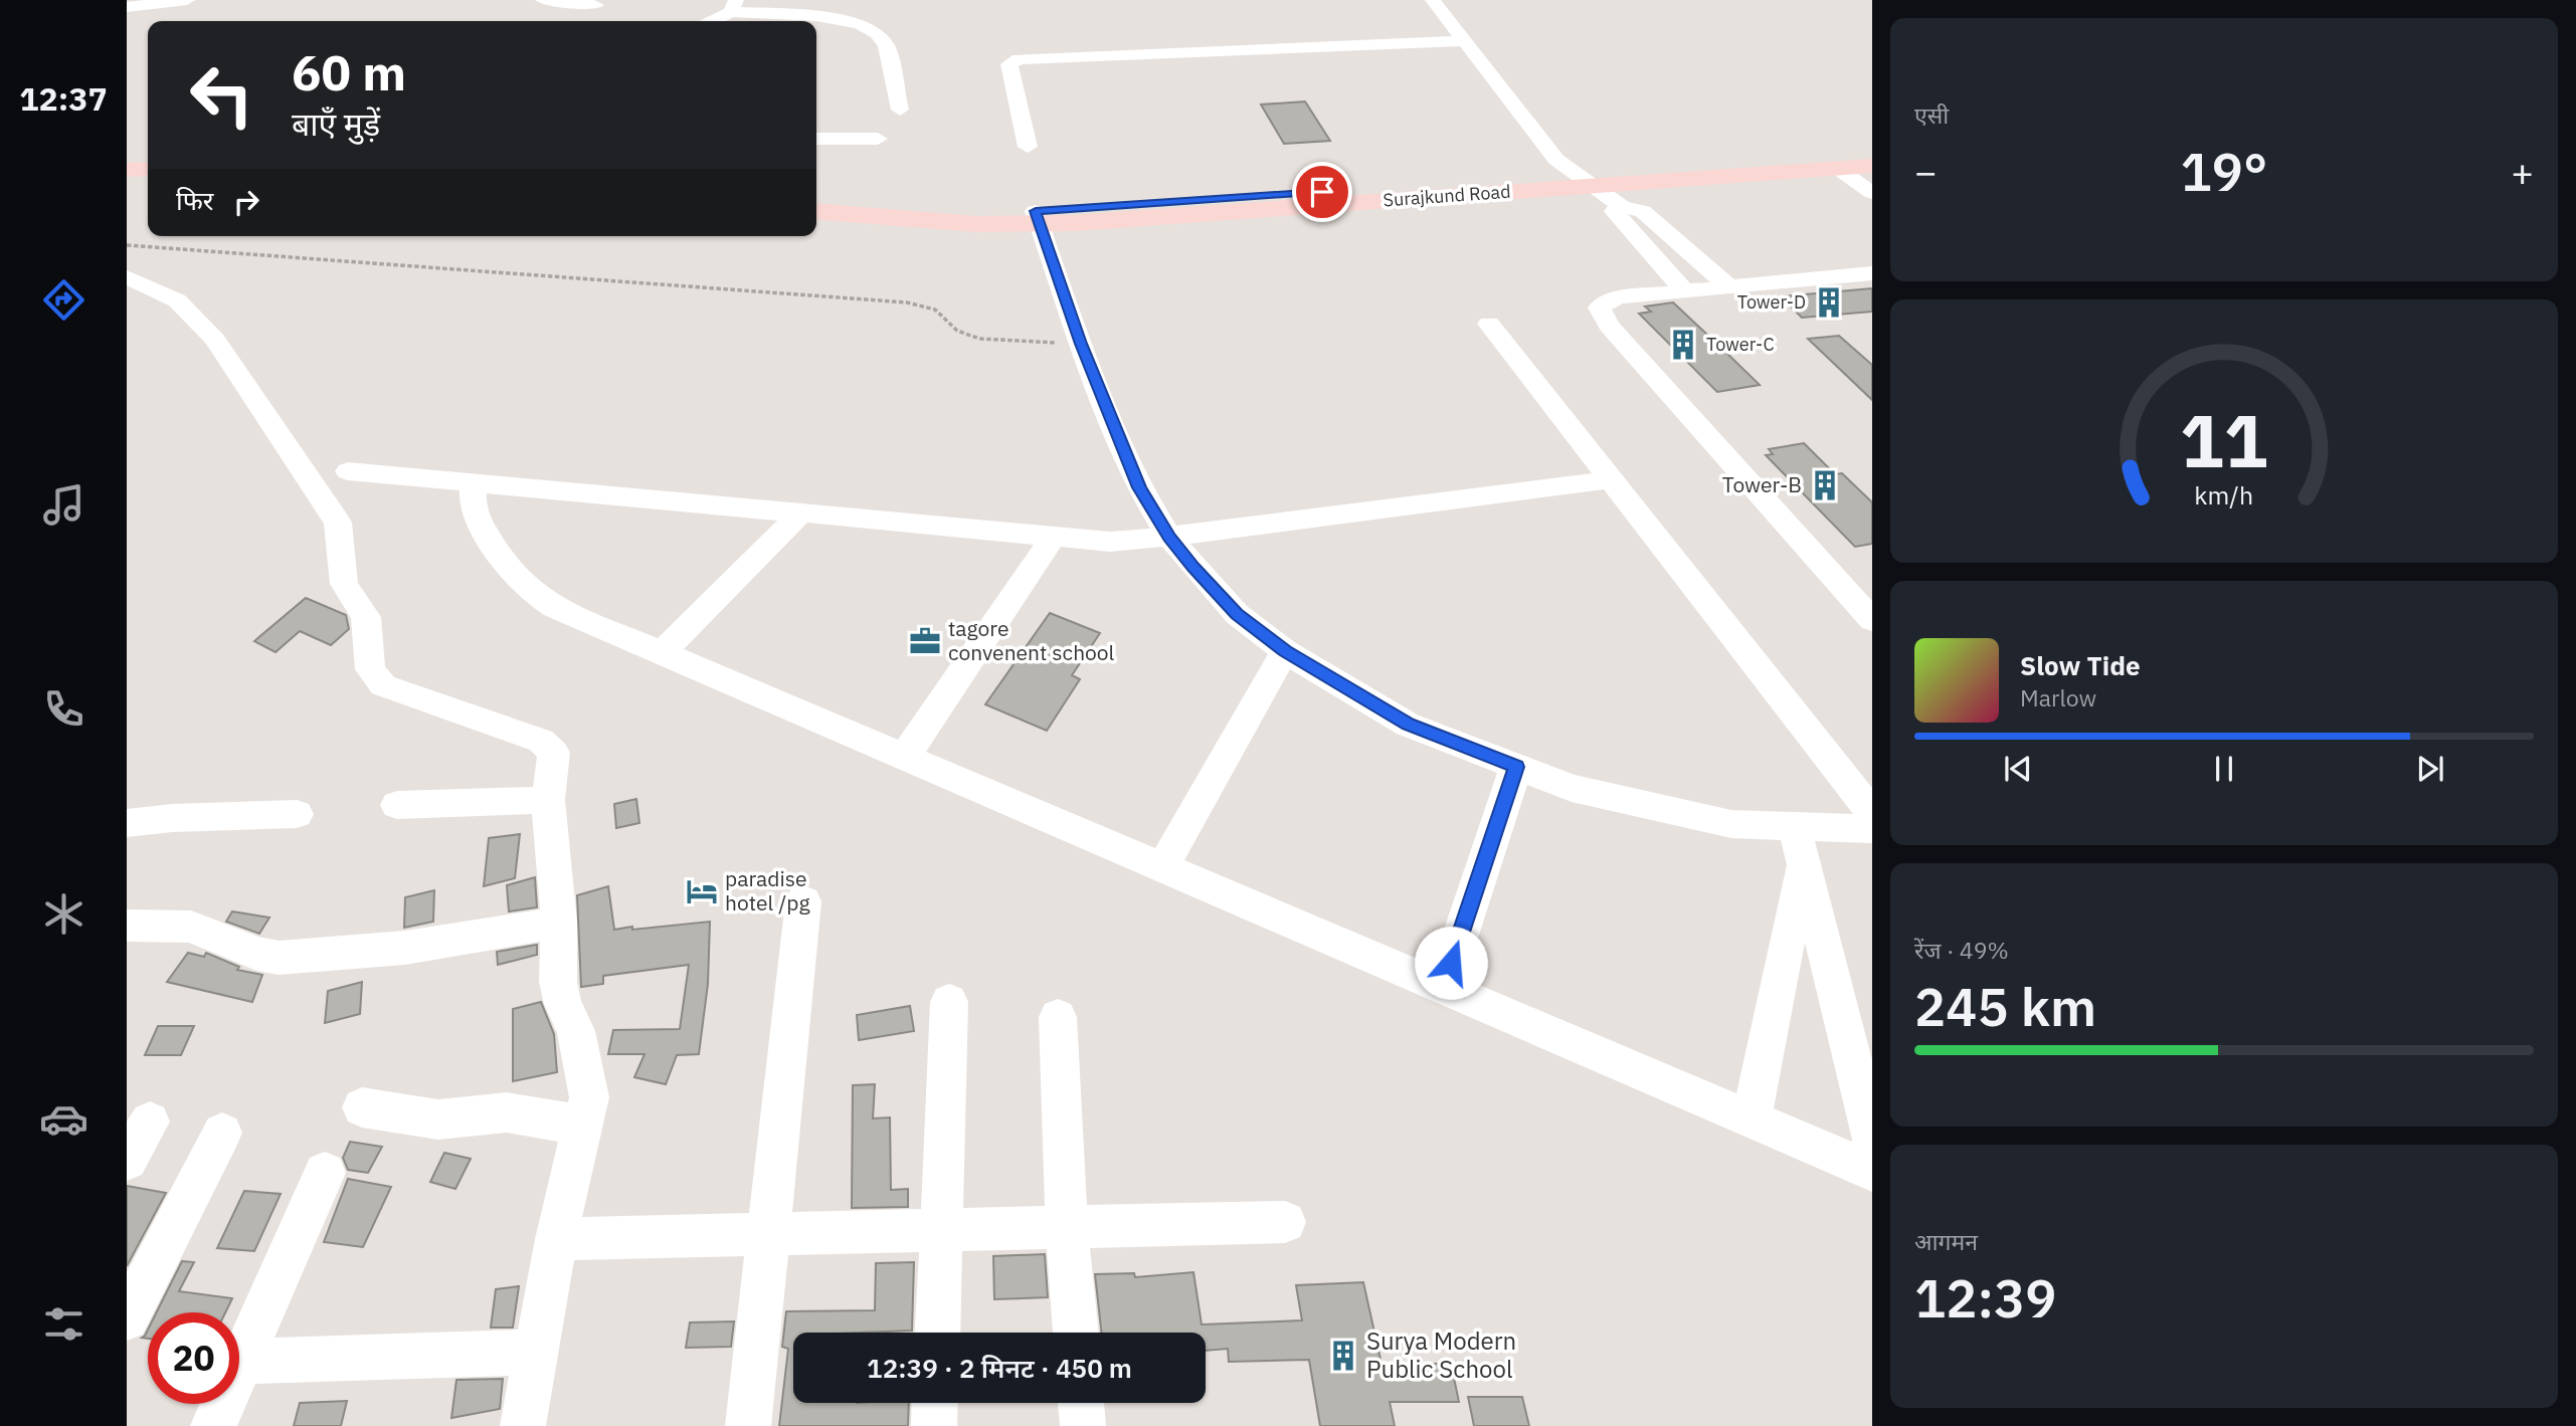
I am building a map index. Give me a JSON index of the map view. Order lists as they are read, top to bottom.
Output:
{
  "streets": {
    "main road": ["Surajkund Road"]
  },
  "places": {
    "building": [
      "Tower-D",
      "Tower-C",
      "Tower-B",
      "Surya Modern Public School"
    ],
    "office": ["tagore convenent school"],
    "hotel": ["paradise hotel /pg"]
  },
  "page": {
    "tabs": "12:37",
    "tile": [
      "एसी",
      ["रेंज · 49%", "245 km"],
      ["आगमन", "12:39"]
    ],
    "turn": ["60 m", "बाएँ मुड़ें"],
    "heat": ["−", "19°", "+"],
    "then": "फिर",
    "song": ["Slow Tide", "Marlow"],
    "limit": "20",
    "trip": "12:39 · 2 मिनट · 450 m",
    "gauge": ["11", "km/h"]
  }
}
